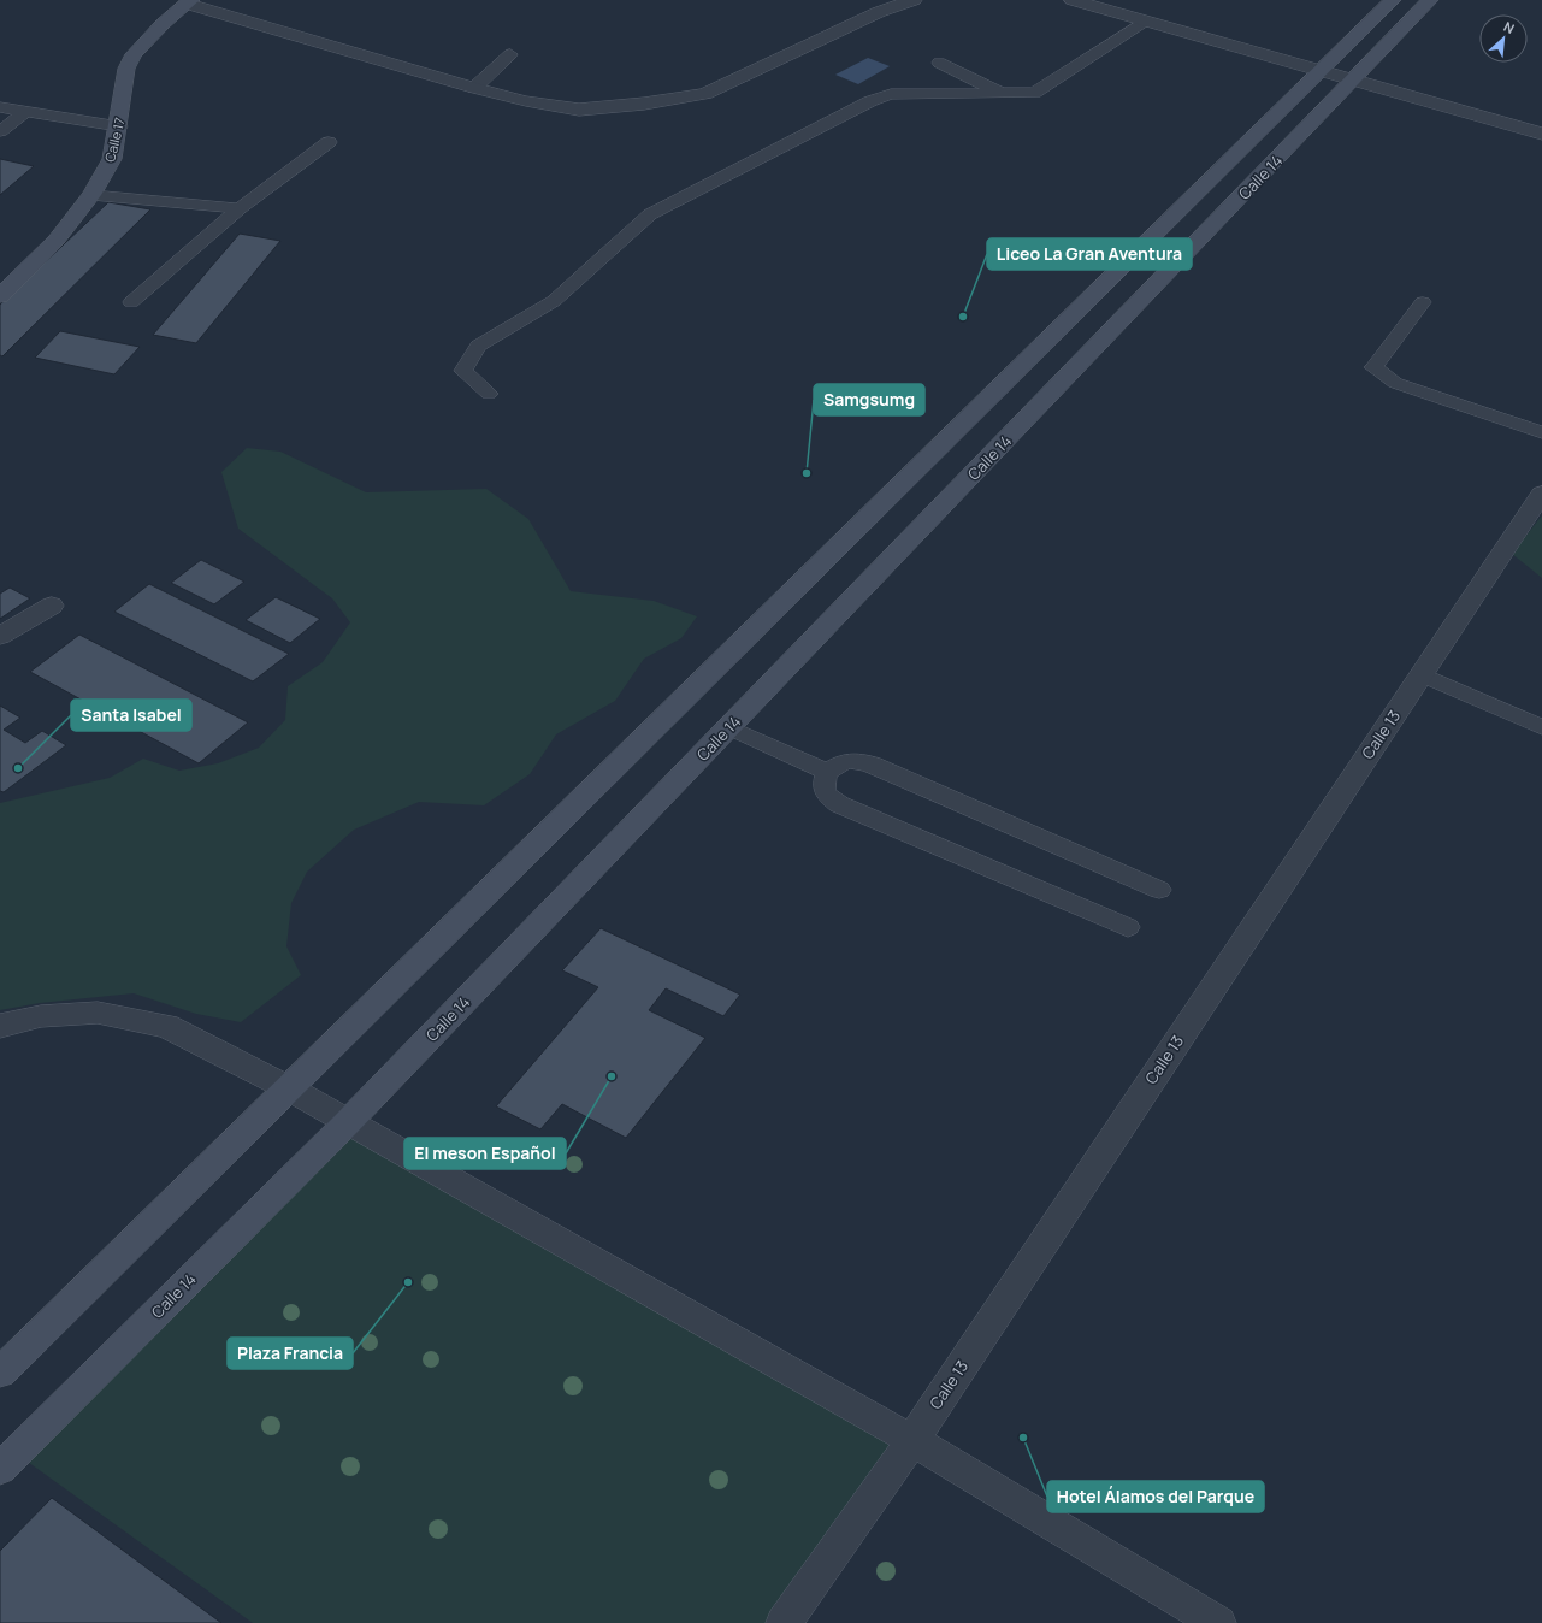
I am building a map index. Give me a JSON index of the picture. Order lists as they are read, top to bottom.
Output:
{
  "streets": {
    "main road": ["Calle 17", "Calle 14"],
    "street": ["Calle 13"]
  },
  "places": [
    "Liceo La Gran Aventura",
    "Samgsumg",
    "Santa Isabel",
    "El meson Español",
    "Plaza Francia",
    "Hotel Álamos del Parque"
  ],
  "north": "top right"
}
